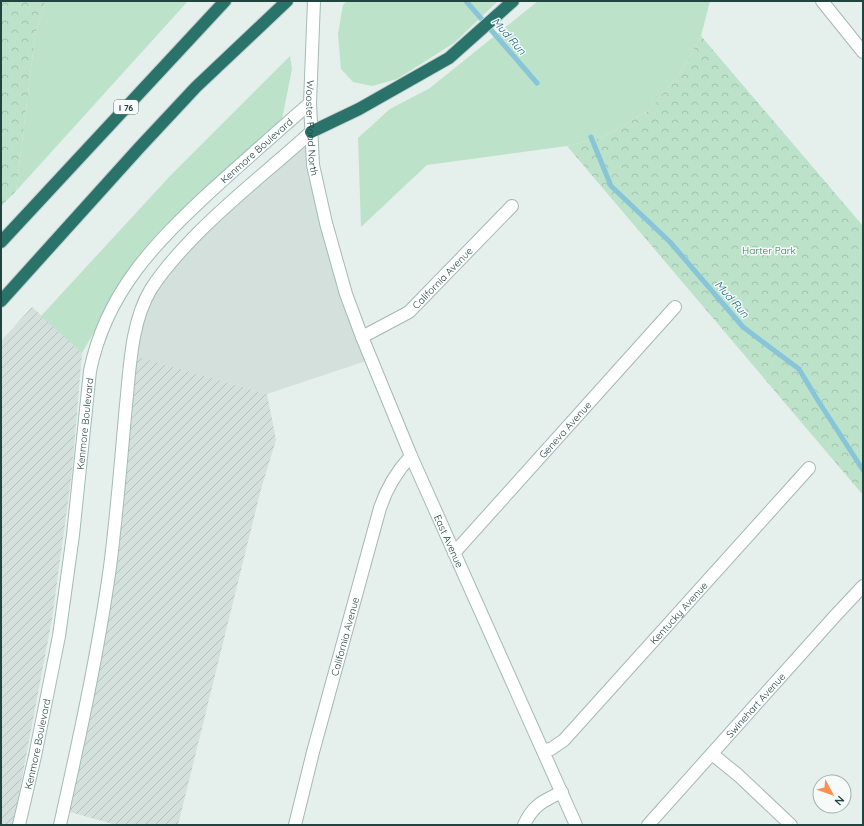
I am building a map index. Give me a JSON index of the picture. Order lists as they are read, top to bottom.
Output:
{
  "streets": {
    "highway": ["I 76"],
    "main road": [
      "Wooster Road North",
      "Kenmore Boulevard",
      "California Avenue",
      "Geneva Avenue",
      "East Avenue",
      "Kentucky Avenue",
      "Swinehart Avenue"
    ]
  },
  "crossings": [
    ["Wooster Road North", "Kenmore Boulevard"],
    ["Wooster Road North", "East Avenue"],
    ["California Avenue", "East Avenue"],
    ["Geneva Avenue", "East Avenue"],
    ["East Avenue", "Kentucky Avenue"]
  ],
  "water": ["Mud Run"],
  "parks": ["Harter Park"],
  "north": "bottom right"
}
